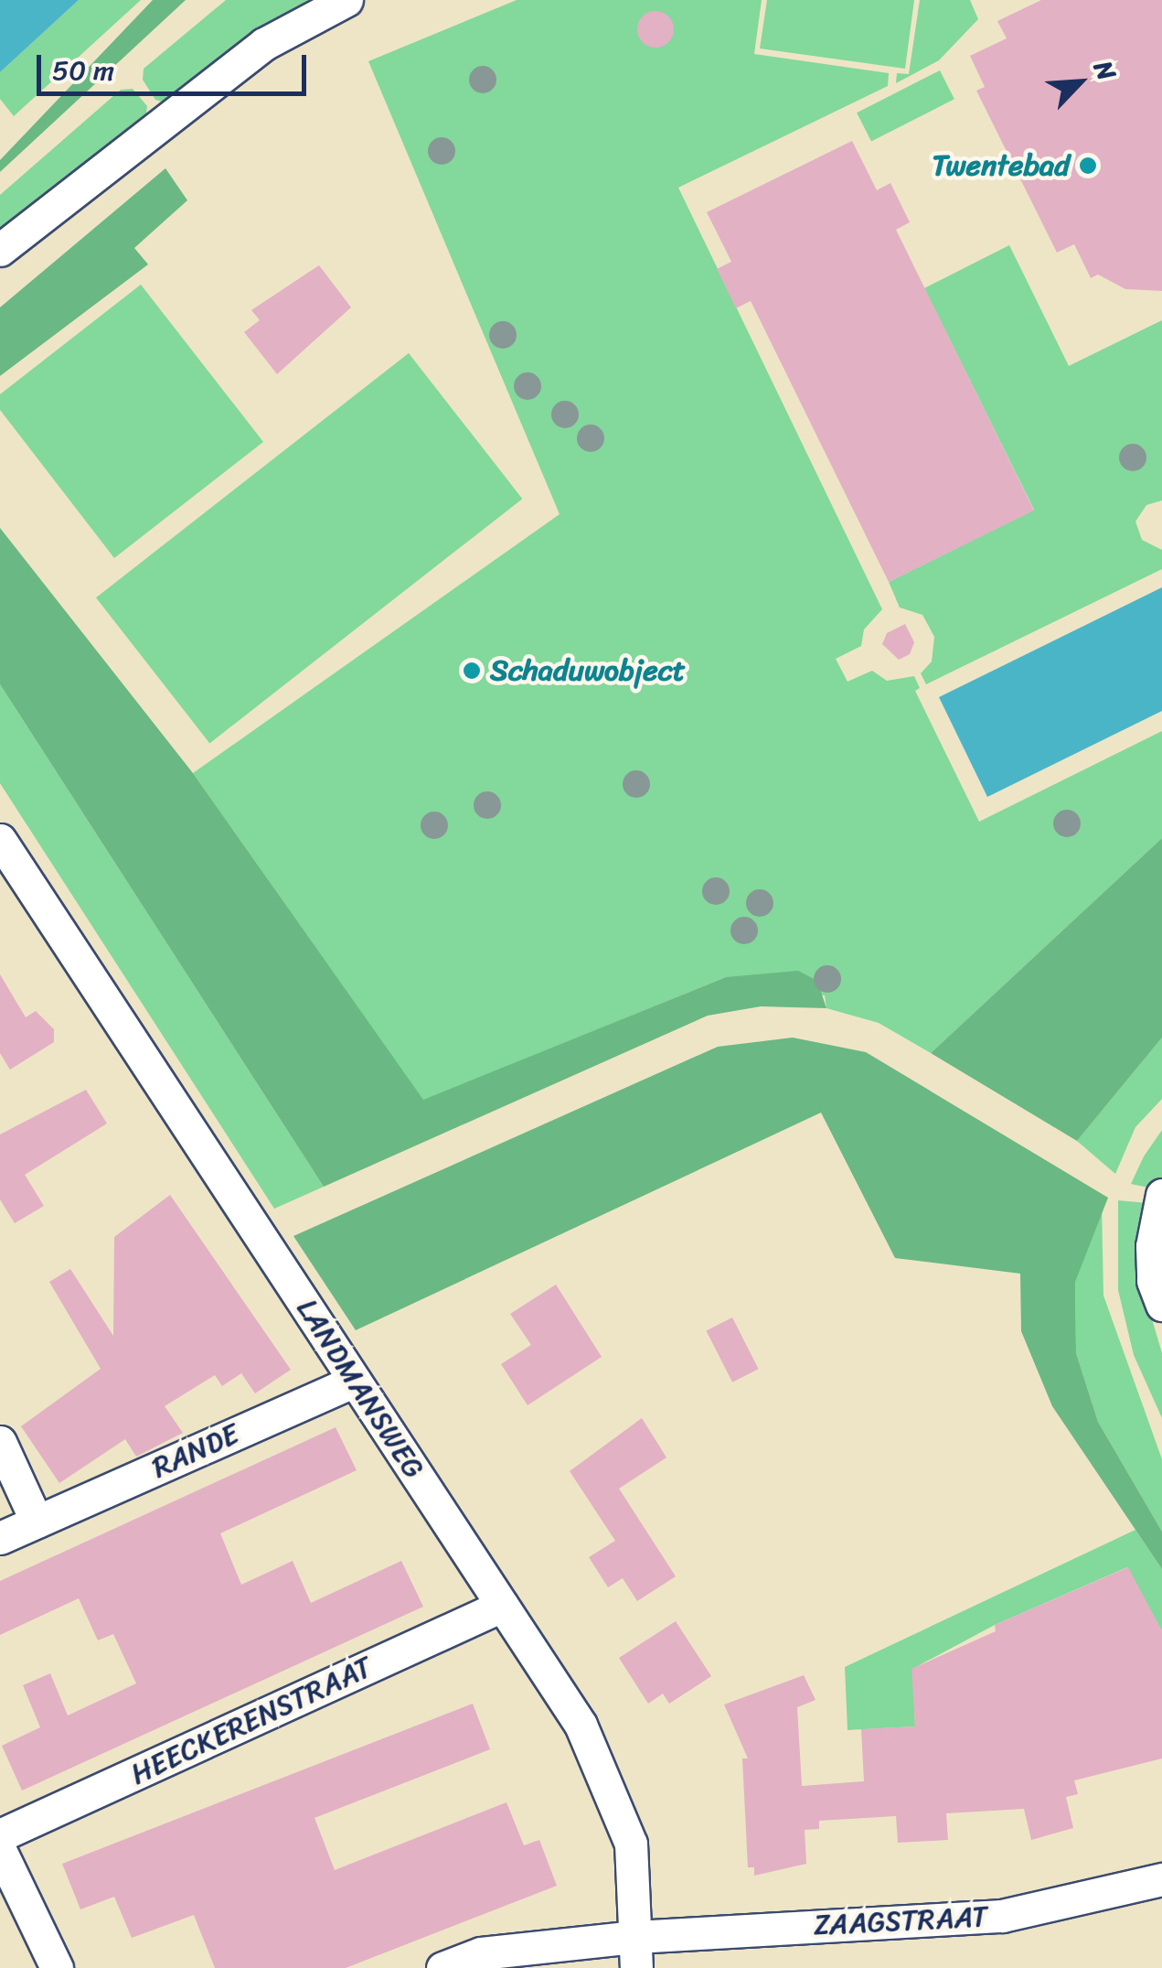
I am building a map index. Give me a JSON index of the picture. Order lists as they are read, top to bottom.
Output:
{
  "streets": {
    "street": [
      "LANDMANSWEG",
      "RANDE",
      "HEECKERENSTRAAT",
      "ZAAGSTRAAT"
    ]
  },
  "crossings": [
    ["LANDMANSWEG", "RANDE"],
    ["LANDMANSWEG", "HEECKERENSTRAAT"],
    ["LANDMANSWEG", "ZAAGSTRAAT"]
  ],
  "places": ["Twentebad", "Schaduwobject"],
  "scale_bar": "50 m",
  "north": "top right"
}
